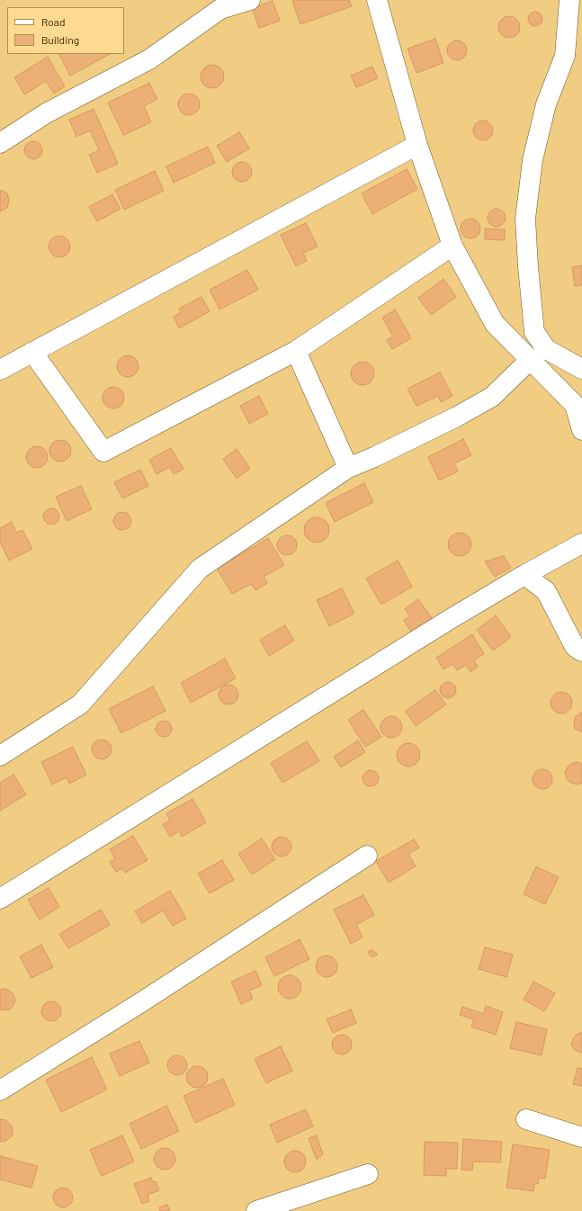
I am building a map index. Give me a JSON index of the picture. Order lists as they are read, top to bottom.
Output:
{
  "legend": ["Road", "Building"]
}
